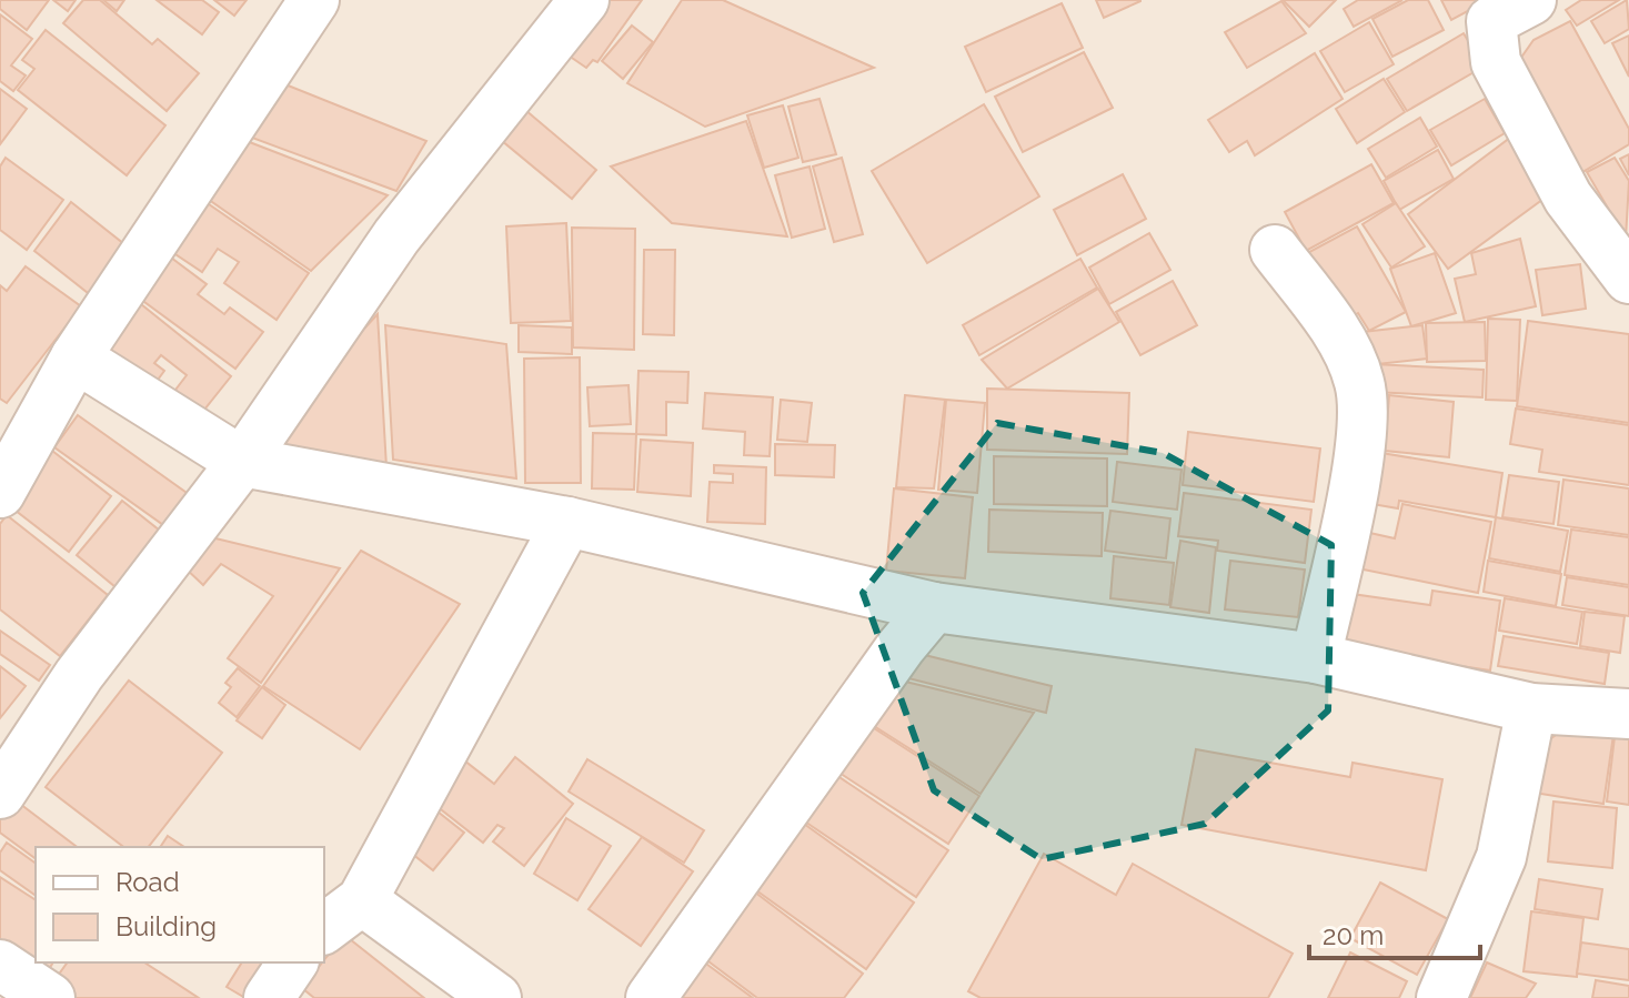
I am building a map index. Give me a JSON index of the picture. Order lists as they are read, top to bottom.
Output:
{
  "legend": ["Road", "Building"],
  "scale_bar": "20 m"
}
